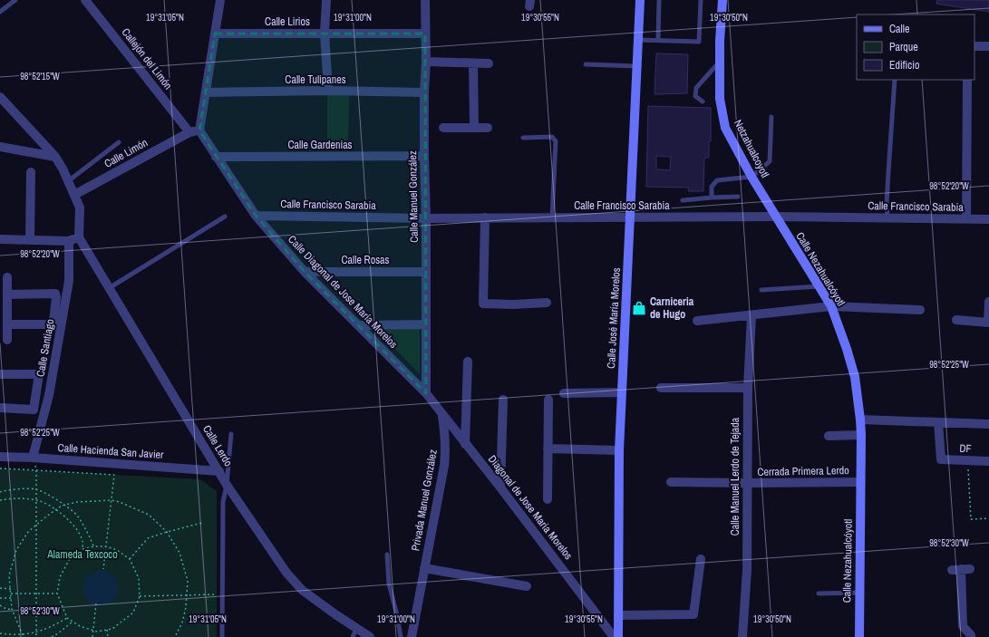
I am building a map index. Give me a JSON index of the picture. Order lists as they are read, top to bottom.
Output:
{
  "streets": {
    "street": [
      "Calle Lirios",
      "Callejón del Limón",
      "Calle Tulipanes",
      "Calle Gardenias",
      "Netzahualcoyotl",
      "Calle Limón",
      "Calle Manuel González",
      "Calle Francisco Sarabia",
      "Calle Rosas",
      "Calle Nezahualcóyotl",
      "Calle Diagonal de Jose María Morelos",
      "Calle José María Morelos",
      "Calle Santiago",
      "Calle Lerdo",
      "DF",
      "Calle Hacienda San Javier",
      "Cerrada Primera Lerdo",
      "Calle Manuel Lerdo de Tejada",
      "Privada Manuel González",
      "Diagonal de Jose Maria Morelos"
    ]
  },
  "crossings": [
    ["Calle Lirios", "Calle Manuel González"],
    ["Callejón del Limón", "Calle Limón"],
    ["Calle Tulipanes", "Calle Manuel González"],
    ["Calle Gardenias", "Calle Manuel González"],
    ["Calle Gardenias", "Calle Diagonal de Jose María Morelos"],
    ["Netzahualcoyotl", "Calle Francisco Sarabia"],
    ["Netzahualcoyotl", "Calle Nezahualcóyotl"],
    ["Calle Limón", "Calle Diagonal de Jose María Morelos"],
    ["Calle Manuel González", "Calle Francisco Sarabia"],
    ["Calle Manuel González", "Calle Rosas"],
    ["Calle Manuel González", "Calle Diagonal de Jose María Morelos"],
    ["Calle Manuel González", "Diagonal de Jose Maria Morelos"],
    ["Calle Francisco Sarabia", "Calle Nezahualcóyotl"],
    ["Calle Francisco Sarabia", "Calle Diagonal de Jose María Morelos"],
    ["Calle Francisco Sarabia", "Calle José María Morelos"],
    ["Calle Rosas", "Calle Diagonal de Jose María Morelos"],
    ["Calle Nezahualcóyotl", "Cerrada Primera Lerdo"],
    ["Calle Diagonal de Jose María Morelos", "Diagonal de Jose Maria Morelos"],
    ["Calle Santiago", "Calle Hacienda San Javier"],
    ["Calle Lerdo", "Calle Hacienda San Javier"],
    ["Cerrada Primera Lerdo", "Calle Manuel Lerdo de Tejada"],
    ["Privada Manuel González", "Diagonal de Jose Maria Morelos"]
  ],
  "parks": ["Alameda Texcoco"],
  "places": {
    "shop": ["Carniceria de Hugo"]
  },
  "legend": ["Calle", "Parque", "Edificio"],
  "coordinates": [
    "19°31'05\"N",
    "19°31'00\"N",
    "19°30'55\"N",
    "19°30'50\"N",
    "98°52'15\"W",
    "98°52'20\"W",
    "98°52'25\"W",
    "98°52'30\"W"
  ]
}
